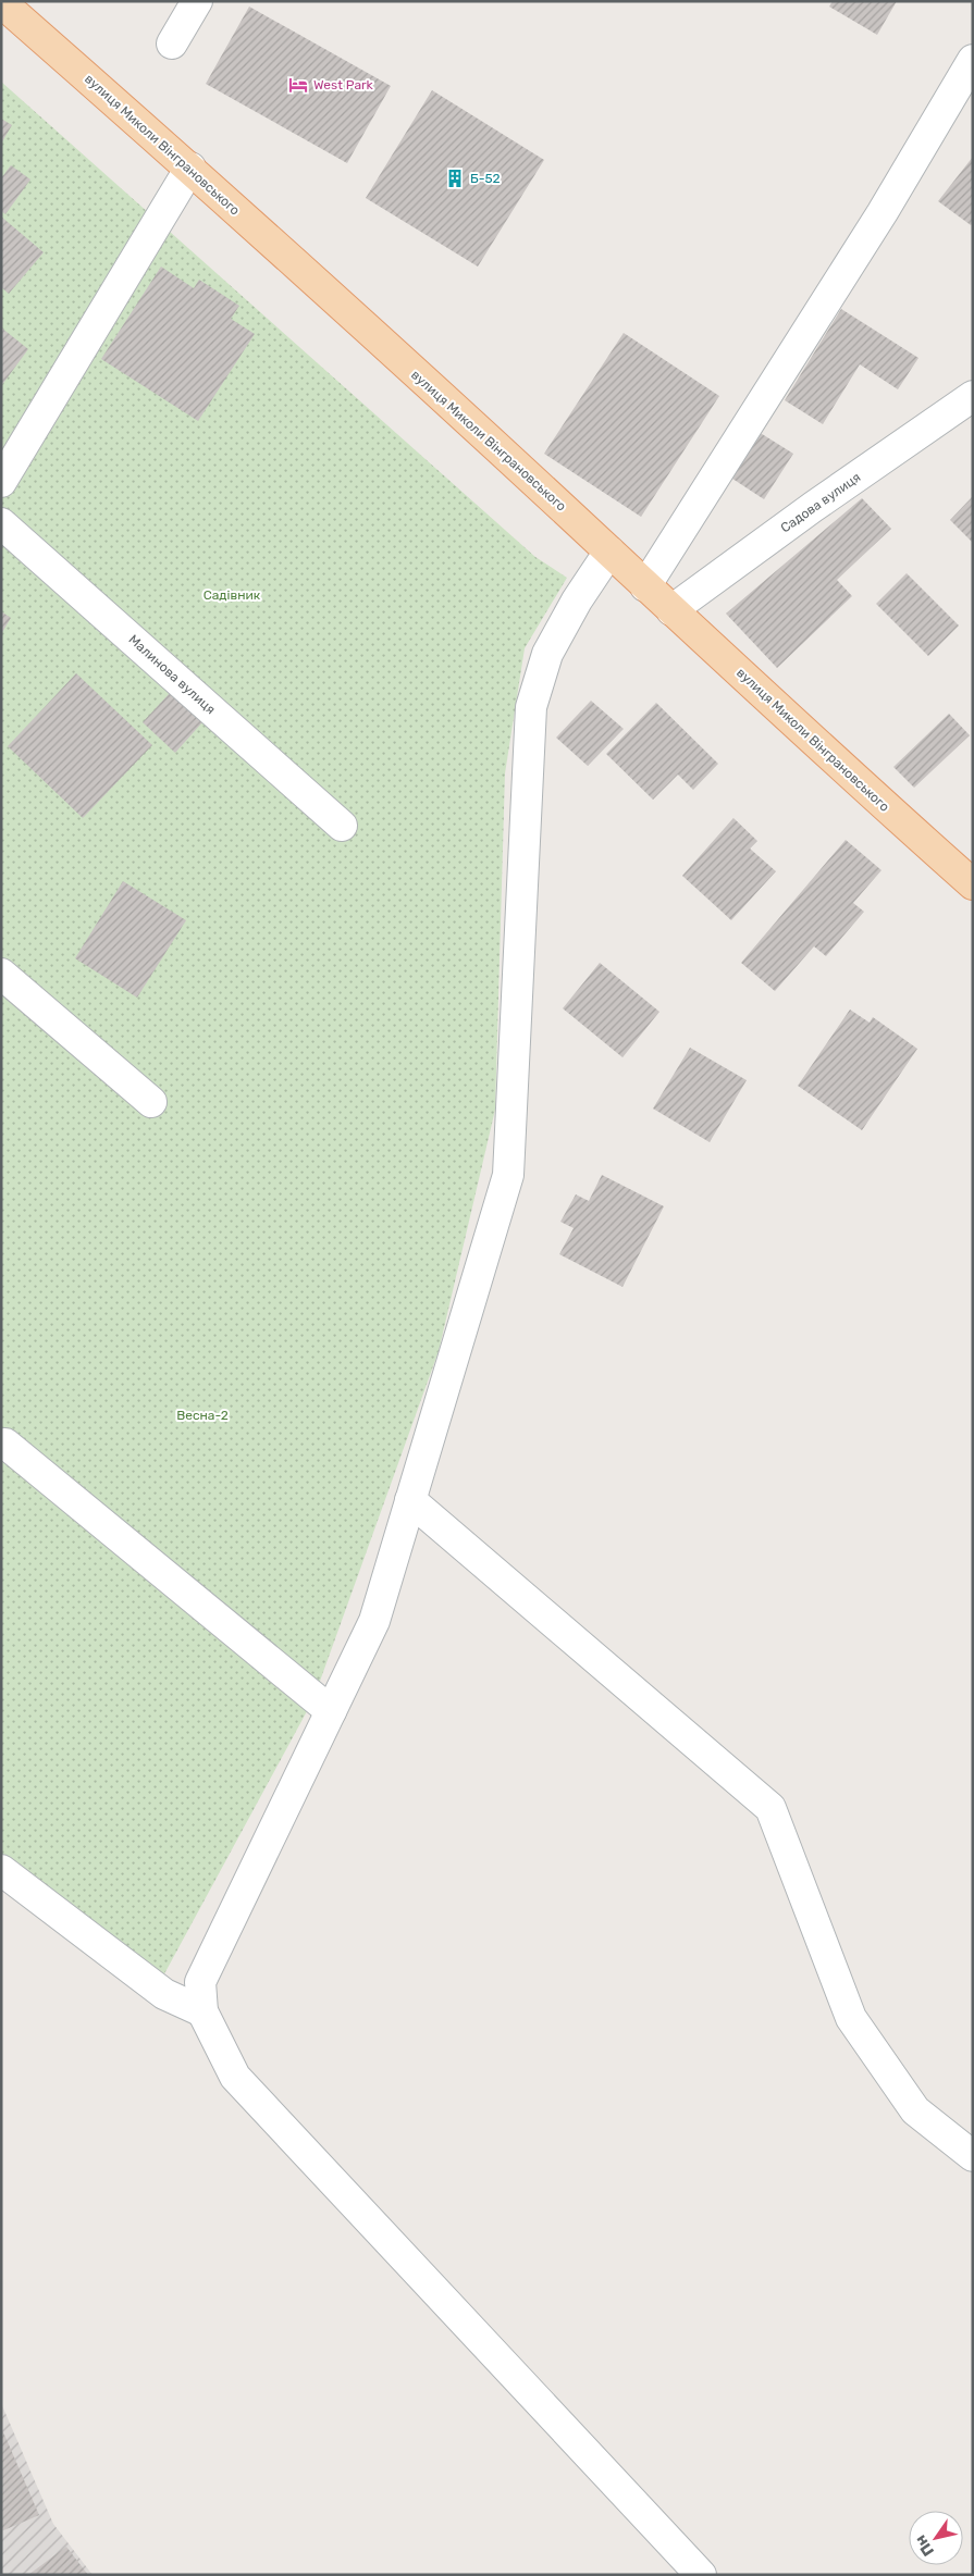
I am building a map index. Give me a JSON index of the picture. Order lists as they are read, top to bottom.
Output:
{
  "streets": {
    "main road": ["вулиця Миколи Вінграновського"],
    "street": ["Садова вулиця", "Малинова вулиця"]
  },
  "crossings": [
    ["вулиця Миколи Вінграновського", "Садова вулиця"]
  ],
  "parks": ["Садівник", "Весна-2"],
  "places": {
    "hotel": ["West Park"],
    "building": ["Б-52"]
  },
  "north": "bottom left"
}
